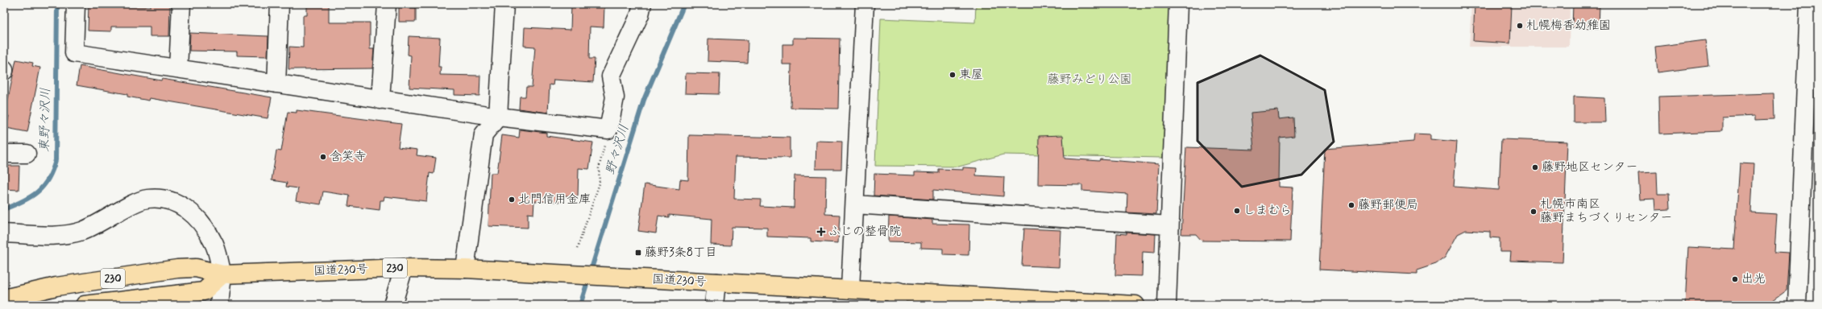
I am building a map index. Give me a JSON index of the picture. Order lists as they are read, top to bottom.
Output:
{
  "streets": {
    "highway": ["230", "国道230号"]
  },
  "crossings": [
    ["230", "国道230号"]
  ],
  "water": ["東野々沢川", "野々沢川"],
  "parks": ["藤野みどり公園"],
  "places": {
    "other": [
      "札幌梅香幼稚園",
      "東屋",
      "含笑寺",
      "藤野地区センター",
      "北門信用金庫",
      "藤野郵便局",
      "しまむら",
      "札幌市南区 藤野まちづくりセンター",
      "出光"
    ],
    "health": ["ふじの整骨院"],
    "transit": ["藤野3条8丁目"]
  }
}
